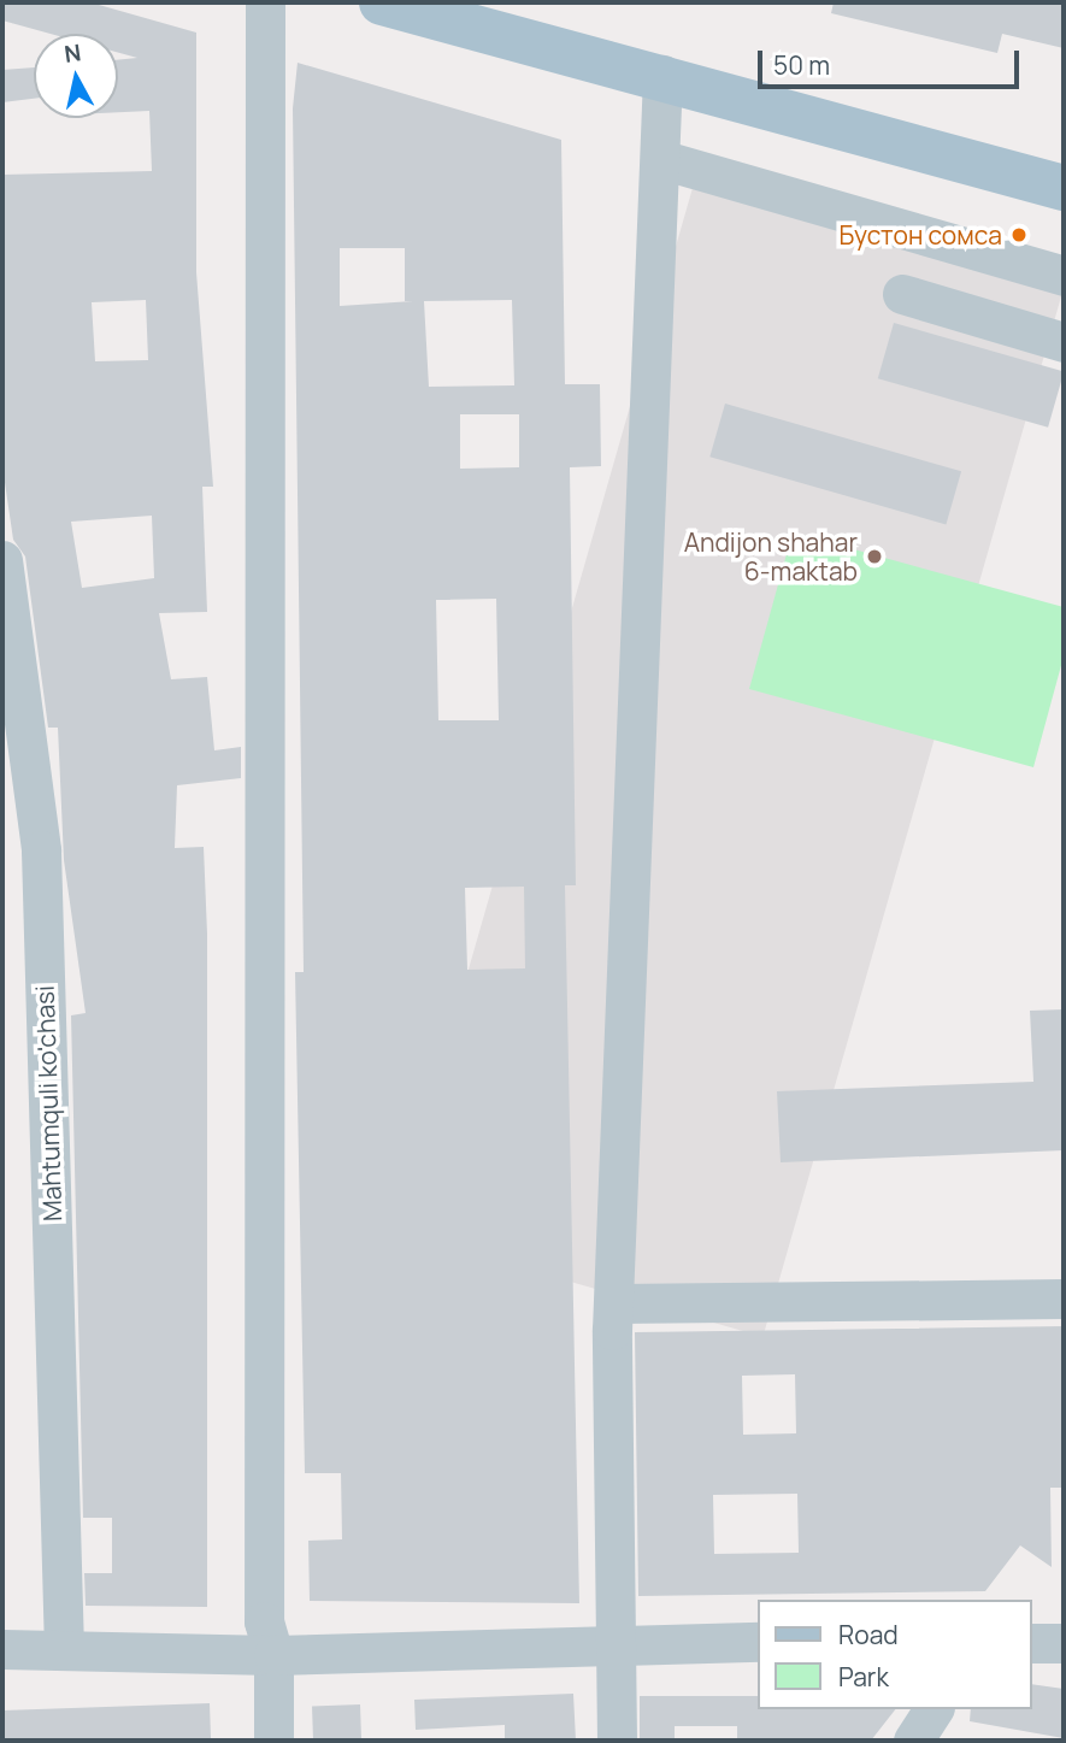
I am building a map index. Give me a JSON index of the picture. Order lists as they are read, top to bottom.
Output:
{
  "streets": {
    "street": ["Mahtumquli ko'chasi"]
  },
  "places": ["Бустон сомса", "Andijon shahar 6-maktab"],
  "legend": ["Road", "Park"],
  "scale_bar": "50 m",
  "north": "top"
}
